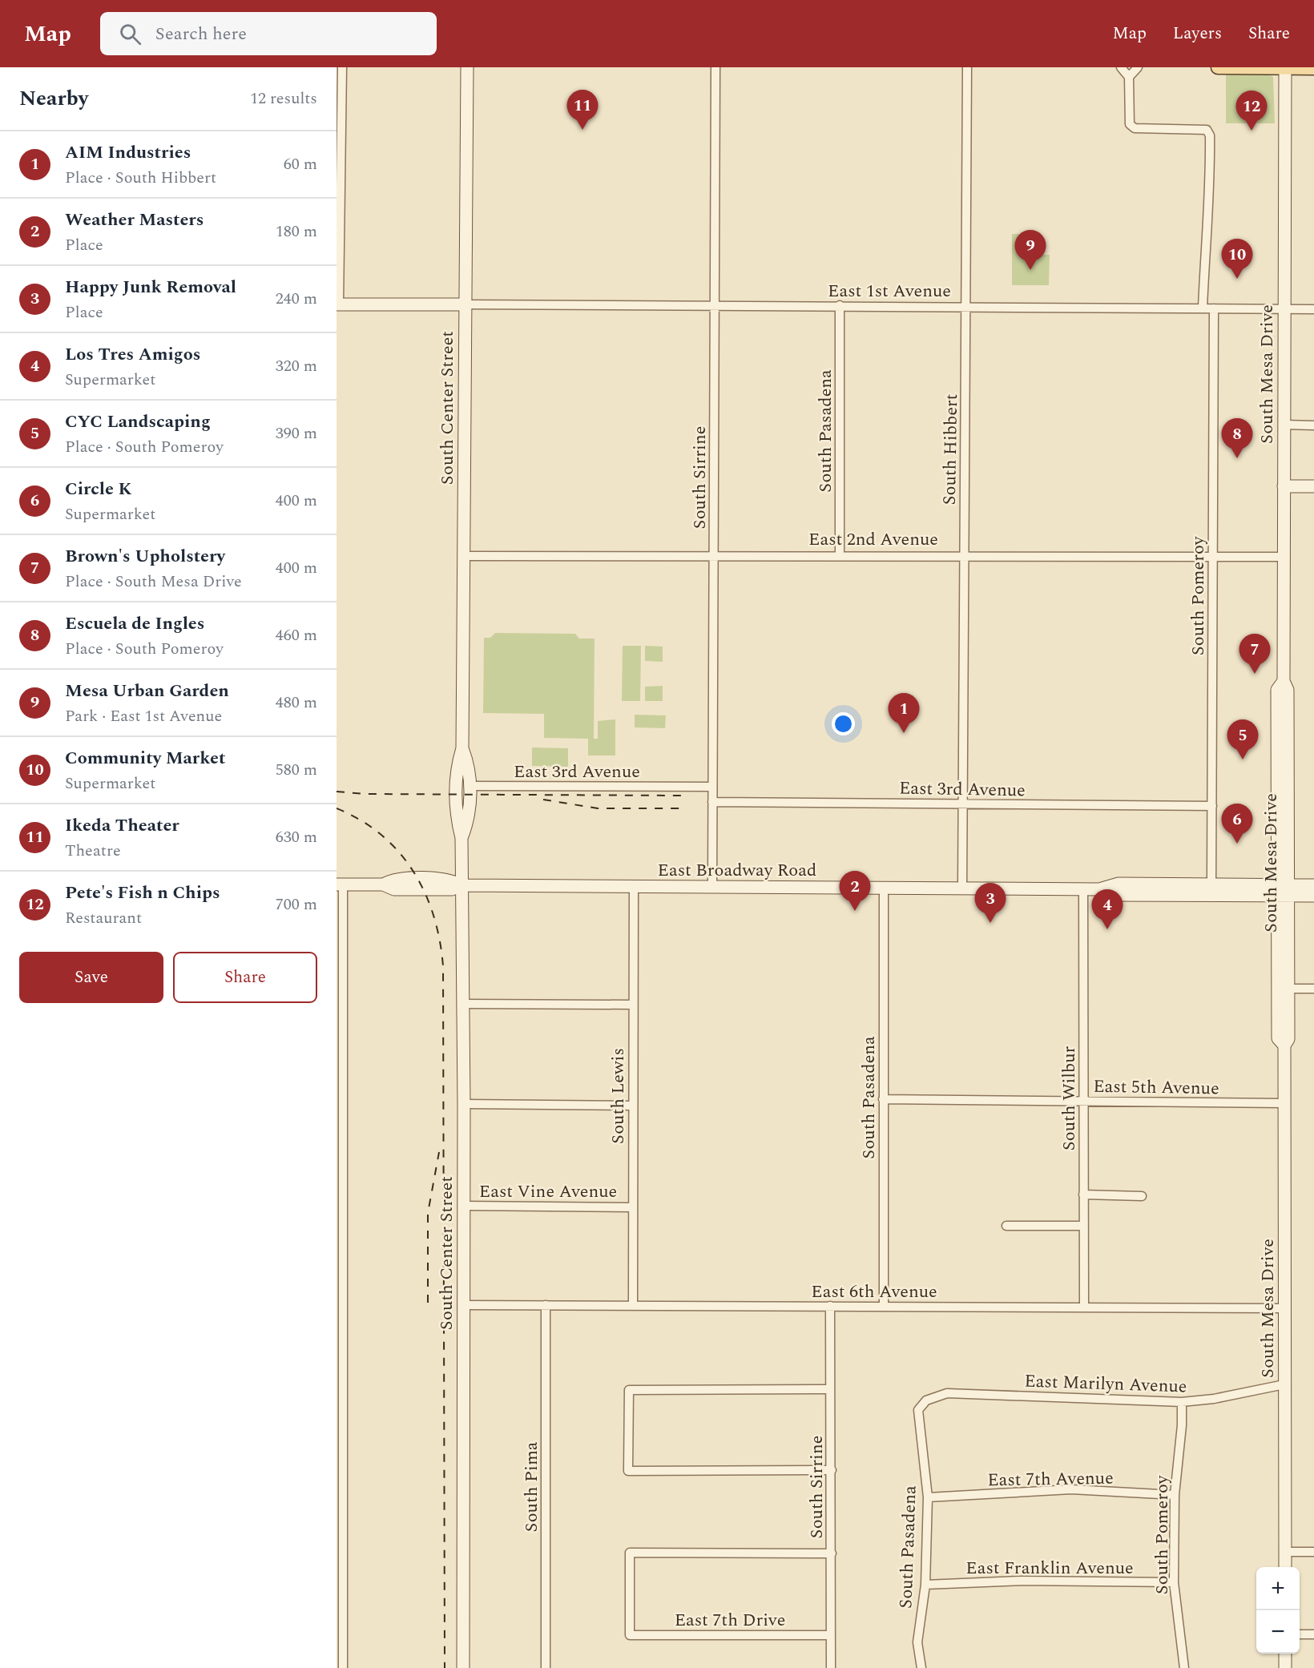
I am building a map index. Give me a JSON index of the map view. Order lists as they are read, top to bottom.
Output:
{
  "streets": {
    "main road": ["South Mesa Drive", "South Center Street", "East Broadway Road"],
    "street": [
      "East 1st Avenue",
      "South Pasadena",
      "South Hibbert",
      "South Sirrine",
      "East 2nd Avenue",
      "South Pomeroy",
      "East 3rd Avenue",
      "East 5th Avenue",
      "South Lewis",
      "South Wilbur",
      "East Vine Avenue",
      "East 6th Avenue",
      "East Marilyn Avenue",
      "East 7th Avenue",
      "South Pima",
      "East Franklin Avenue",
      "East 7th Drive"
    ]
  },
  "crossings": [
    ["East 1st Avenue", "South Mesa Drive"],
    ["East 1st Avenue", "South Center Street"],
    ["East 1st Avenue", "South Pasadena"],
    ["East 1st Avenue", "South Hibbert"],
    ["East 1st Avenue", "South Sirrine"],
    ["East 1st Avenue", "South Pomeroy"],
    ["South Mesa Drive", "East 2nd Avenue"],
    ["South Mesa Drive", "East Broadway Road"],
    ["South Mesa Drive", "East 5th Avenue"],
    ["South Mesa Drive", "East 6th Avenue"],
    ["South Mesa Drive", "East Marilyn Avenue"],
    ["South Center Street", "East 2nd Avenue"],
    ["South Center Street", "East 3rd Avenue"],
    ["South Center Street", "East Broadway Road"],
    ["South Center Street", "East Vine Avenue"],
    ["South Center Street", "East 6th Avenue"],
    ["South Pasadena", "East 2nd Avenue"],
    ["South Pasadena", "East Broadway Road"],
    ["South Pasadena", "East 5th Avenue"],
    ["South Pasadena", "East 6th Avenue"],
    ["South Pasadena", "East Marilyn Avenue"],
    ["South Pasadena", "East 7th Avenue"],
    ["South Pasadena", "East Franklin Avenue"],
    ["South Hibbert", "East 2nd Avenue"],
    ["South Hibbert", "East 3rd Avenue"],
    ["South Hibbert", "East Broadway Road"],
    ["South Sirrine", "East 2nd Avenue"],
    ["South Sirrine", "East 3rd Avenue"],
    ["South Sirrine", "East Broadway Road"],
    ["South Sirrine", "East 6th Avenue"],
    ["South Sirrine", "East 7th Drive"],
    ["East 2nd Avenue", "South Pomeroy"],
    ["South Pomeroy", "East 3rd Avenue"],
    ["South Pomeroy", "East Broadway Road"],
    ["South Pomeroy", "East Marilyn Avenue"],
    ["South Pomeroy", "East 7th Avenue"],
    ["South Pomeroy", "East Franklin Avenue"],
    ["East Broadway Road", "South Lewis"],
    ["East Broadway Road", "South Wilbur"],
    ["East 5th Avenue", "South Wilbur"],
    ["South Lewis", "East Vine Avenue"],
    ["South Lewis", "East 6th Avenue"],
    ["South Wilbur", "East 6th Avenue"],
    ["East 6th Avenue", "South Pima"]
  ],
  "page": {
    "header": "Map",
    "search": "Search here",
    "nav": ["Map", "Layers", "Share"],
    "heading": ["Nearby", "12 results"],
    "pins": [
      "11",
      "12",
      "9",
      "10",
      "8",
      "7",
      "1",
      "5",
      "6",
      "2",
      "3",
      "4"
    ],
    "list": [
      {
        "mark": "1",
        "name": "AIM Industries",
        "note": "Place · South Hibbert",
        "value": "60 m"
      },
      {
        "mark": "2",
        "name": "Weather Masters",
        "note": "Place",
        "value": "180 m"
      },
      {
        "mark": "3",
        "name": "Happy Junk Removal",
        "note": "Place",
        "value": "240 m"
      },
      {
        "mark": "4",
        "name": "Los Tres Amigos",
        "note": "Supermarket",
        "value": "320 m"
      },
      {
        "mark": "5",
        "name": "CYC Landscaping",
        "note": "Place · South Pomeroy",
        "value": "390 m"
      },
      {
        "mark": "6",
        "name": "Circle K",
        "note": "Supermarket",
        "value": "400 m"
      },
      {
        "mark": "7",
        "name": "Brown's Upholstery",
        "note": "Place · South Mesa Drive",
        "value": "400 m"
      },
      {
        "mark": "8",
        "name": "Escuela de Ingles",
        "note": "Place · South Pomeroy",
        "value": "460 m"
      },
      {
        "mark": "9",
        "name": "Mesa Urban Garden",
        "note": "Park · East 1st Avenue",
        "value": "480 m"
      },
      {
        "mark": "10",
        "name": "Community Market",
        "note": "Supermarket",
        "value": "580 m"
      },
      {
        "mark": "11",
        "name": "Ikeda Theater",
        "note": "Theatre",
        "value": "630 m"
      },
      {
        "mark": "12",
        "name": "Pete's Fish n Chips",
        "note": "Restaurant",
        "value": "700 m"
      }
    ],
    "buttons": ["Save", "Share"],
    "map_buttons": ["+", "−"]
  }
}
